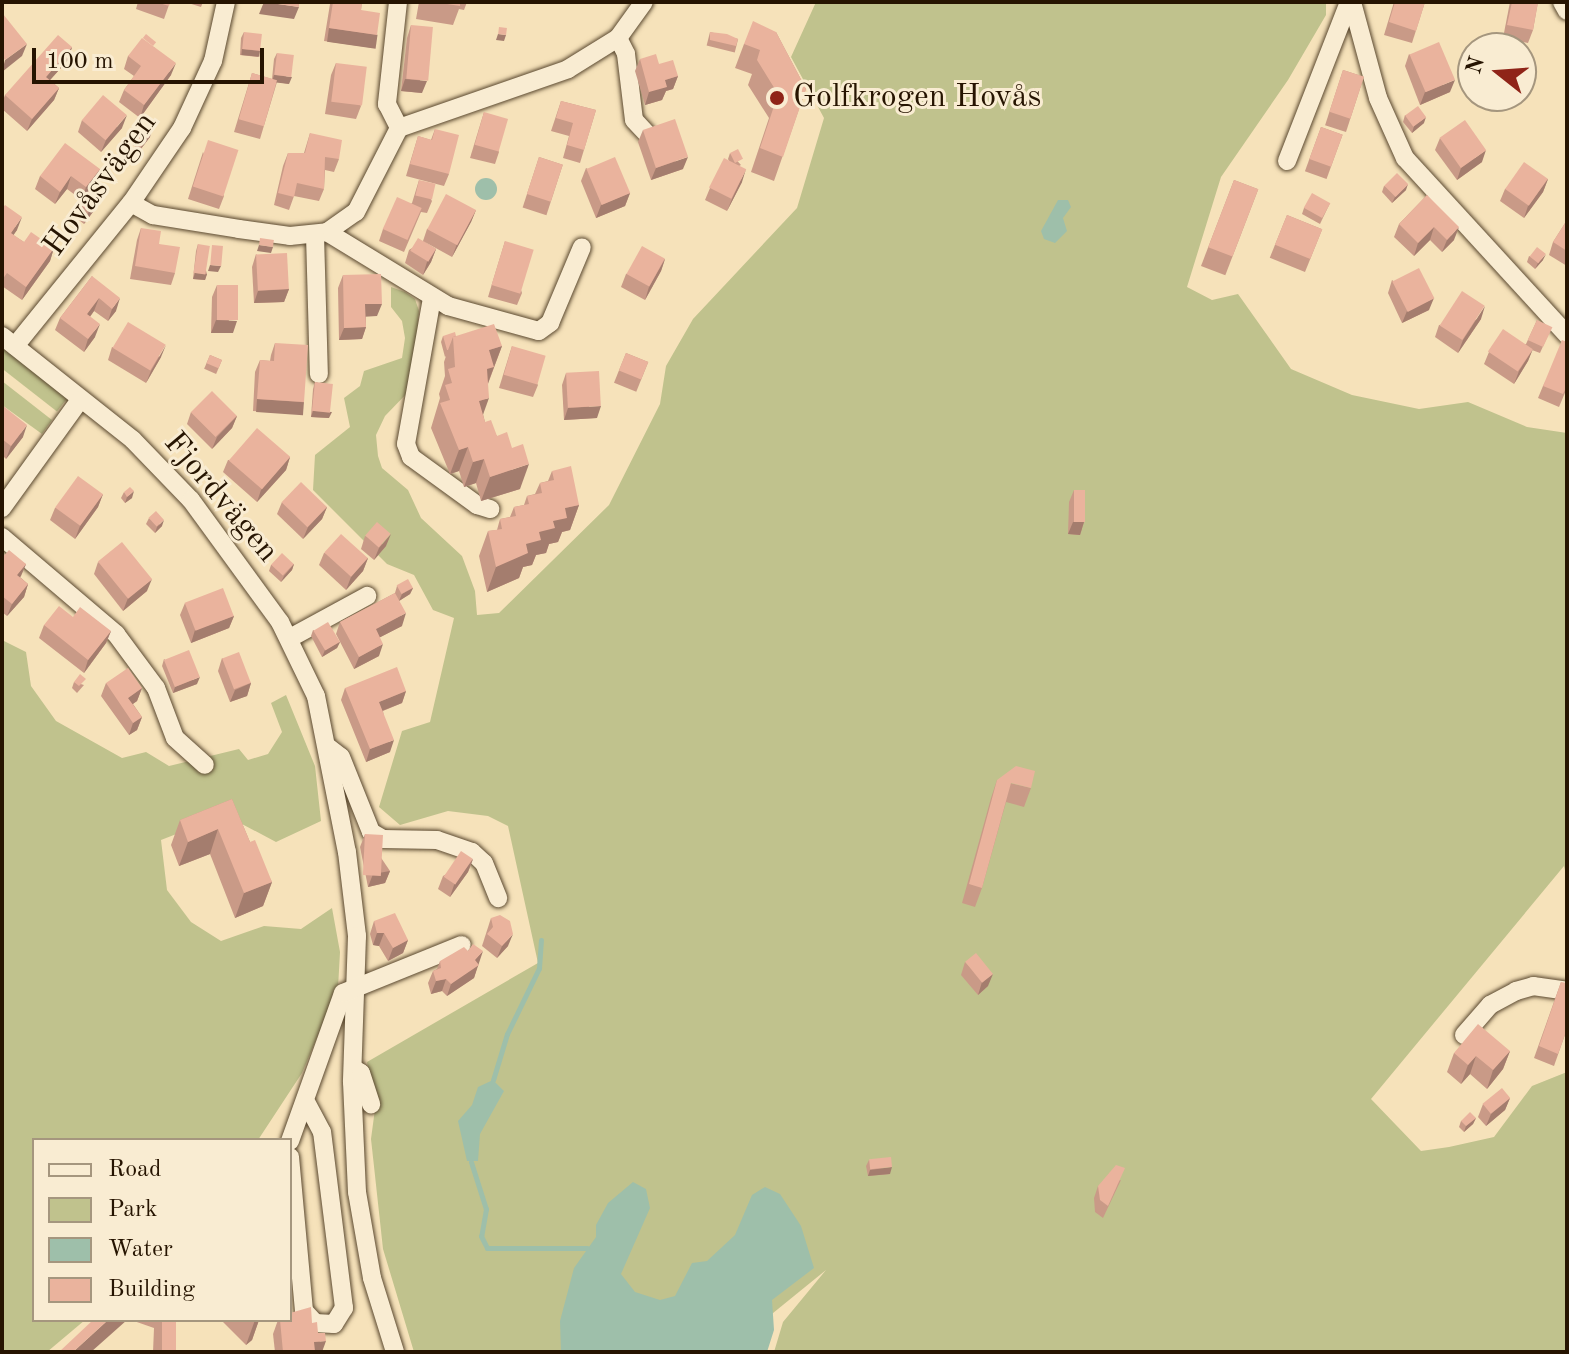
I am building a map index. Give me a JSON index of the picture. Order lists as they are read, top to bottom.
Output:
{
  "streets": {
    "street": ["Hovåsvägen", "Fjordvägen"]
  },
  "crossings": [
    ["Hovåsvägen", "Fjordvägen"]
  ],
  "places": ["Golfkrogen Hovås"],
  "legend": [
    "Road",
    "Park",
    "Water",
    "Building"
  ],
  "scale_bar": "100 m",
  "north": "left"
}
